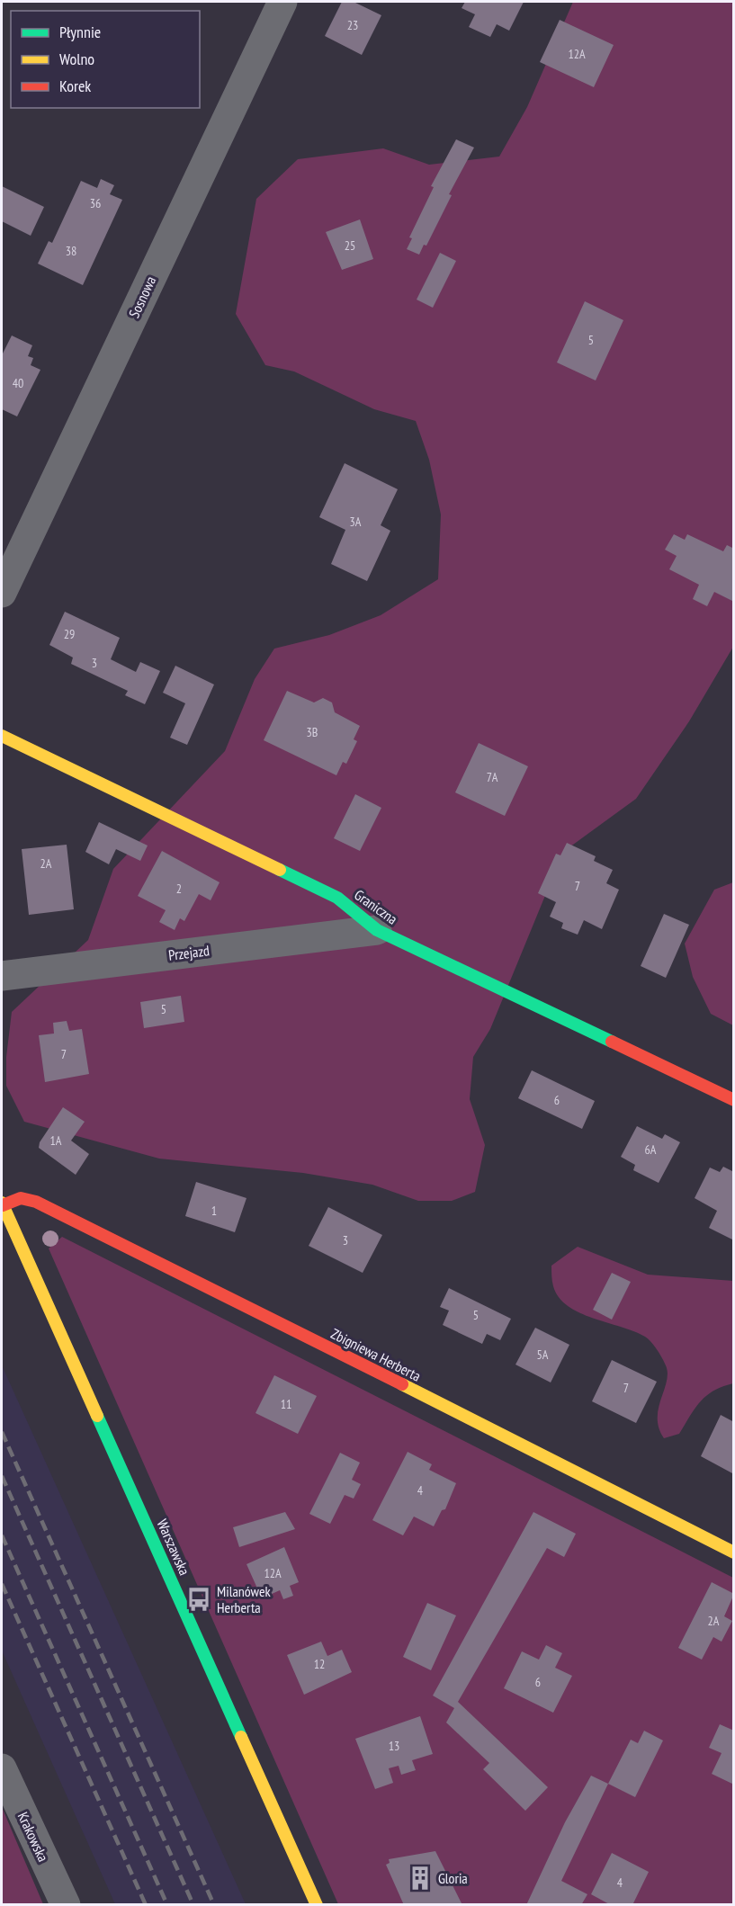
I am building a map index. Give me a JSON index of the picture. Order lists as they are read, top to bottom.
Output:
{
  "streets": {
    "street": [
      "Sosnowa",
      "Graniczna",
      "Przejazd",
      "Zbigniewa Herberta",
      "Warszawska",
      "Krakowska"
    ]
  },
  "crossings": [
    ["Graniczna", "Przejazd"],
    ["Zbigniewa Herberta", "Warszawska"]
  ],
  "places": {
    "bus stop": ["Milanówek Herberta"],
    "building": ["Gloria"]
  },
  "house_numbers": [
    "23",
    "12A",
    "36",
    "25",
    "38",
    "5",
    "40",
    "3A",
    "29",
    "3",
    "3B",
    "7A",
    "2A",
    "7",
    "2",
    "5",
    "7",
    "6",
    "1A",
    "6A",
    "1",
    "3",
    "5",
    "5A",
    "7",
    "11",
    "4",
    "12A",
    "2A",
    "12",
    "6",
    "13",
    "4"
  ],
  "legend": ["Płynnie", "Wolno", "Korek"]
}
